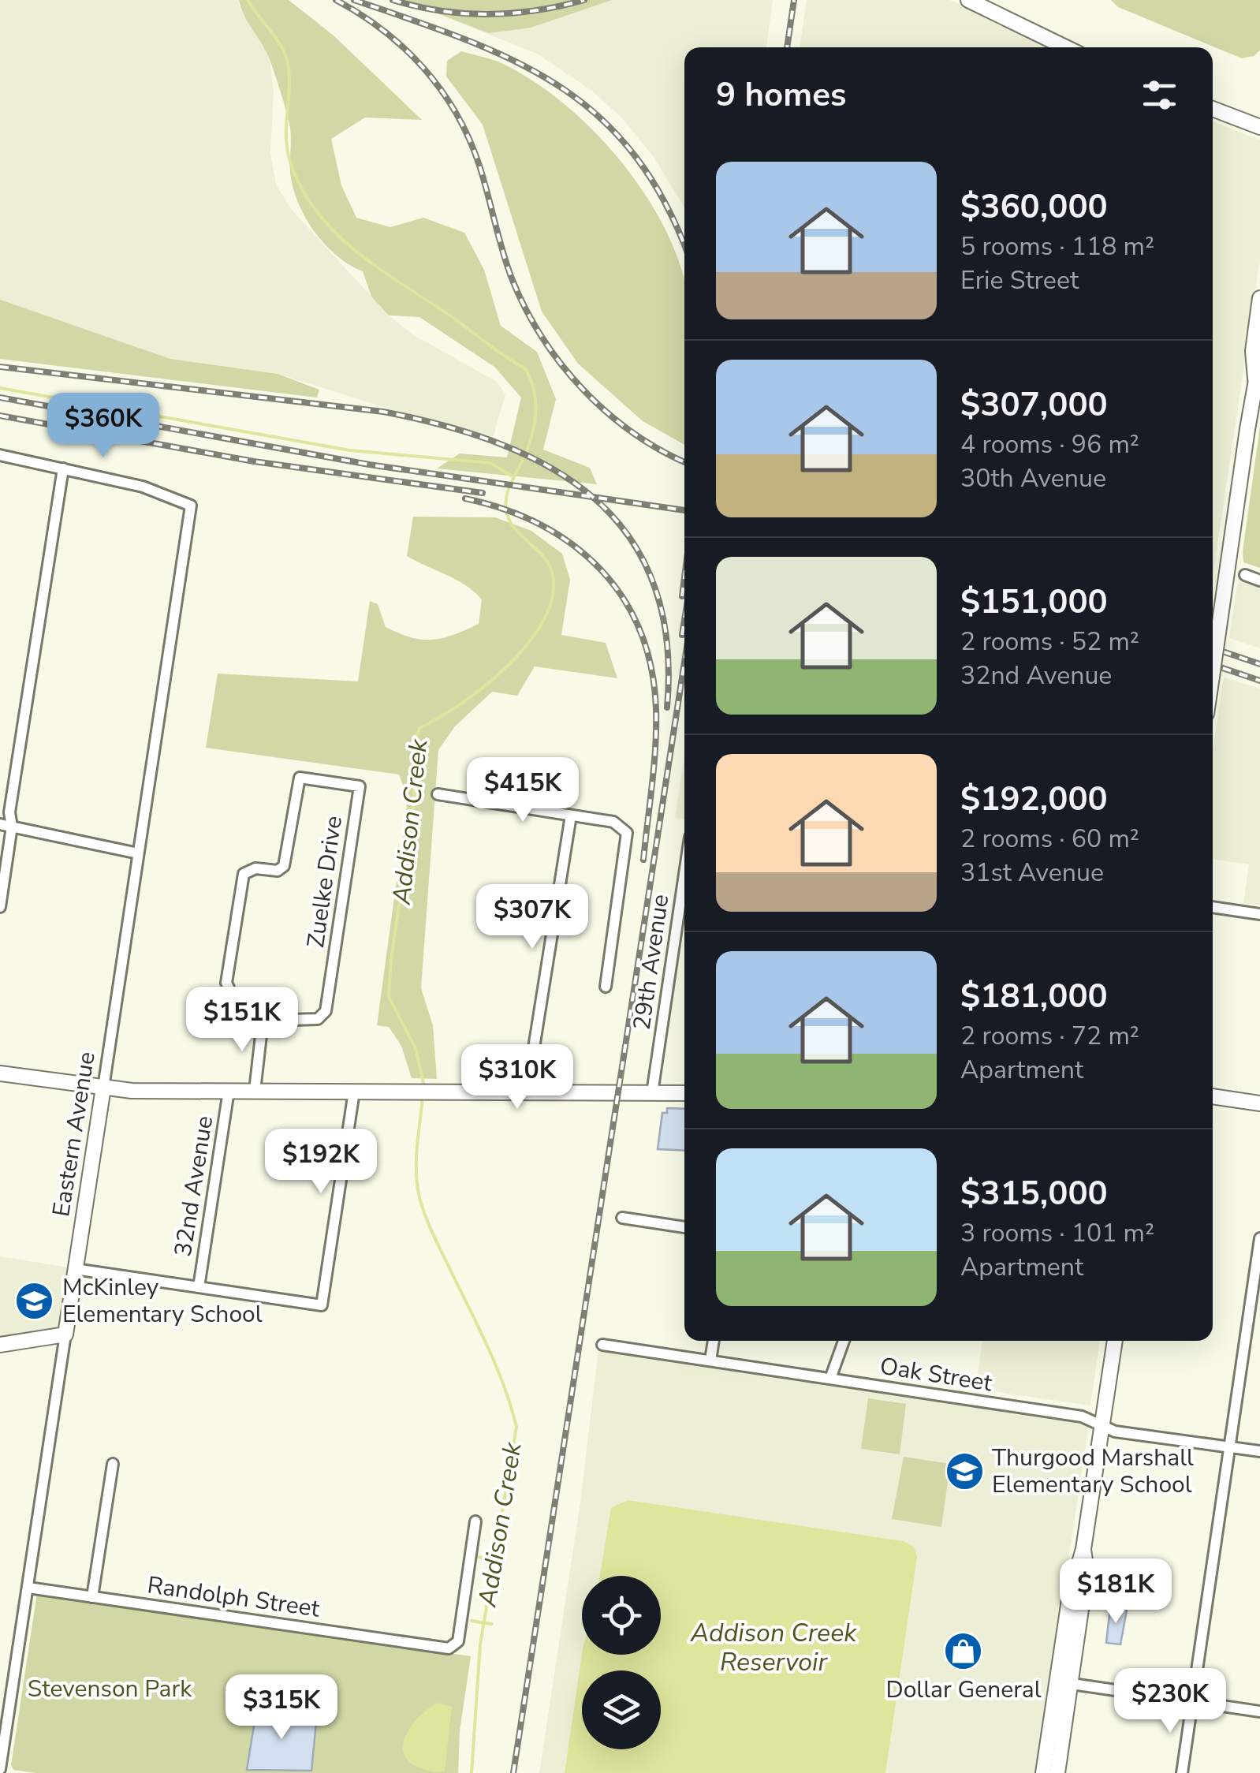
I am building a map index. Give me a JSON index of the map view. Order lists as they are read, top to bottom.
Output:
{
  "streets": {
    "main road": ["Eastern Avenue"],
    "street": [
      "Zuelke Drive",
      "29th Avenue",
      "32nd Avenue",
      "Oak Street",
      "Randolph Street"
    ]
  },
  "crossings": [
    ["Eastern Avenue", "Randolph Street"]
  ],
  "water": ["Addison Creek", "Addison Creek Reservoir"],
  "parks": ["Stevenson Park"],
  "places": {
    "school or university": ["McKinley Elementary School", "Thurgood Marshall Elementary School"],
    "shop": ["Dollar General"]
  },
  "page": {
    "heading": "9 homes",
    "list": [
      {
        "name": "$360,000",
        "note": "5 rooms · 118 m² · Erie Street"
      },
      {
        "name": "$307,000",
        "note": "4 rooms · 96 m² · 30th Avenue"
      },
      {
        "name": "$151,000",
        "note": "2 rooms · 52 m² · 32nd Avenue"
      },
      {
        "name": "$192,000",
        "note": "2 rooms · 60 m² · 31st Avenue"
      },
      {
        "name": "$181,000",
        "note": "2 rooms · 72 m² · Apartment"
      },
      {
        "name": "$315,000",
        "note": "3 rooms · 101 m² · Apartment"
      }
    ],
    "price": [
      "$360K",
      "$415K",
      "$307K",
      "$151K",
      "$310K",
      "$192K",
      "$181K",
      "$230K",
      "$315K"
    ]
  }
}
